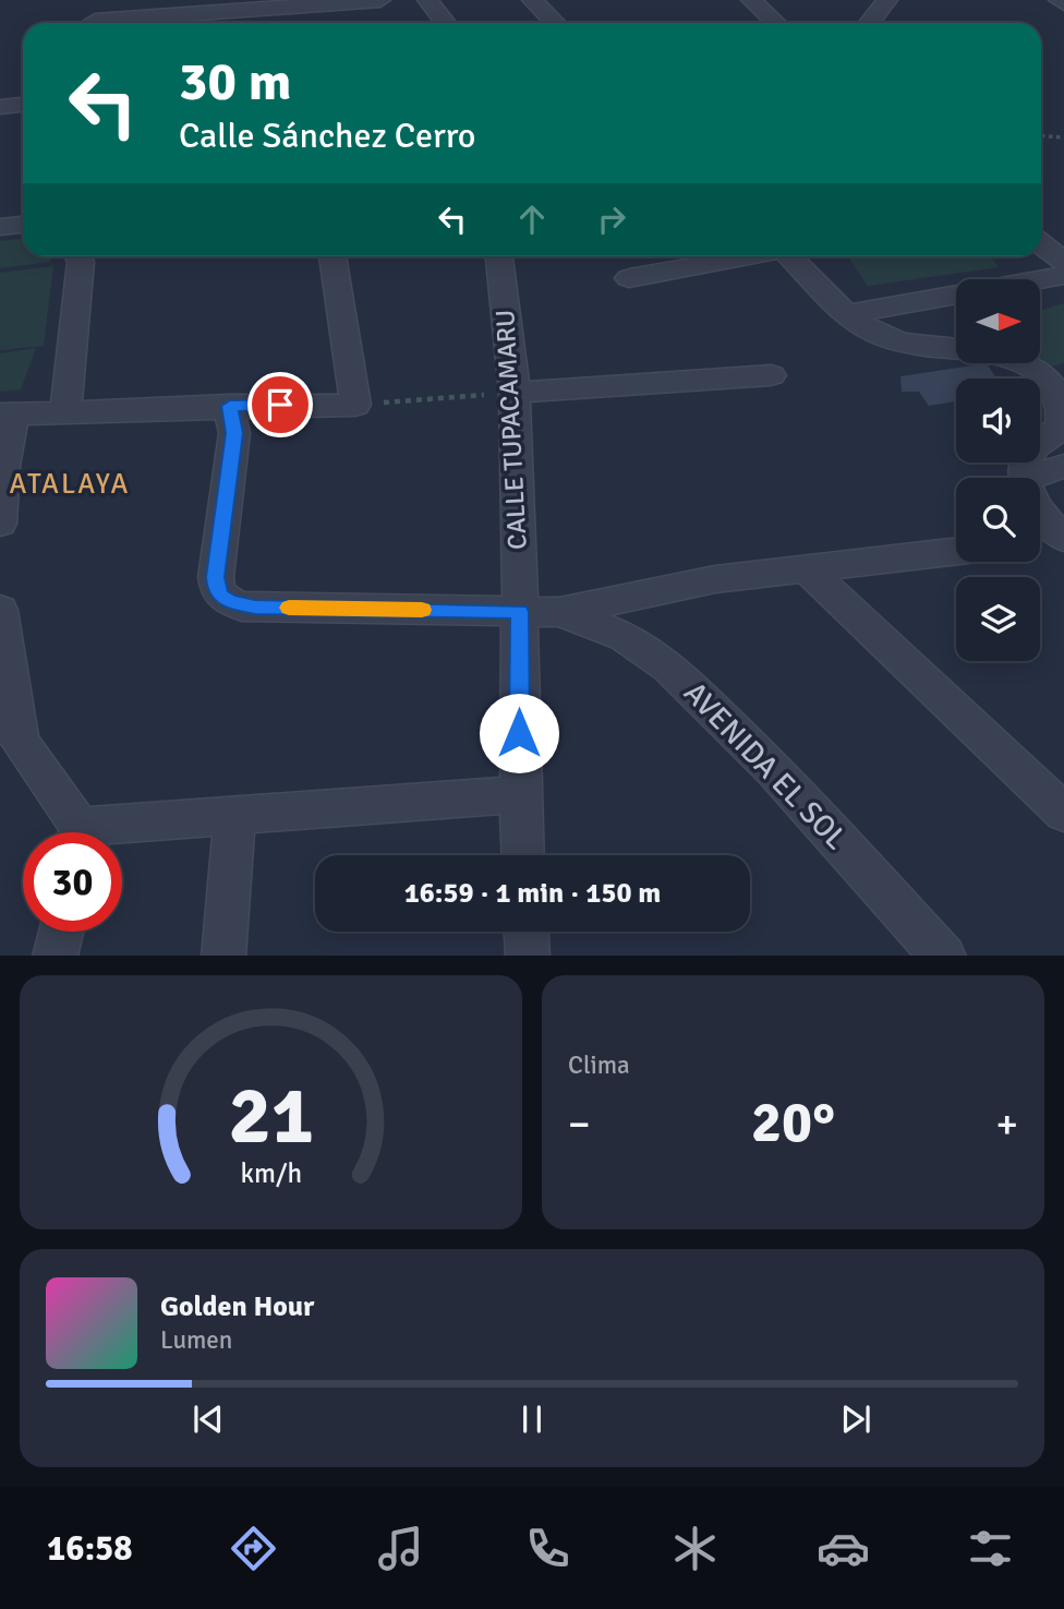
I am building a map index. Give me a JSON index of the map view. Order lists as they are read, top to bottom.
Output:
{
  "streets": {
    "street": ["CALLE TUPACAMARU", "AVENIDA EL SOL"]
  },
  "districts": ["ATALAYA"],
  "north": "right",
  "page": {
    "turn": ["30 m", "Calle Sánchez Cerro"],
    "limit": "30",
    "trip": "16:59 · 1 min · 150 m",
    "tile": "Clima",
    "heat": ["−", "20°", "+"],
    "song": ["Golden Hour", "Lumen"],
    "tabs": "16:58",
    "gauge": ["21", "km/h"]
  }
}
